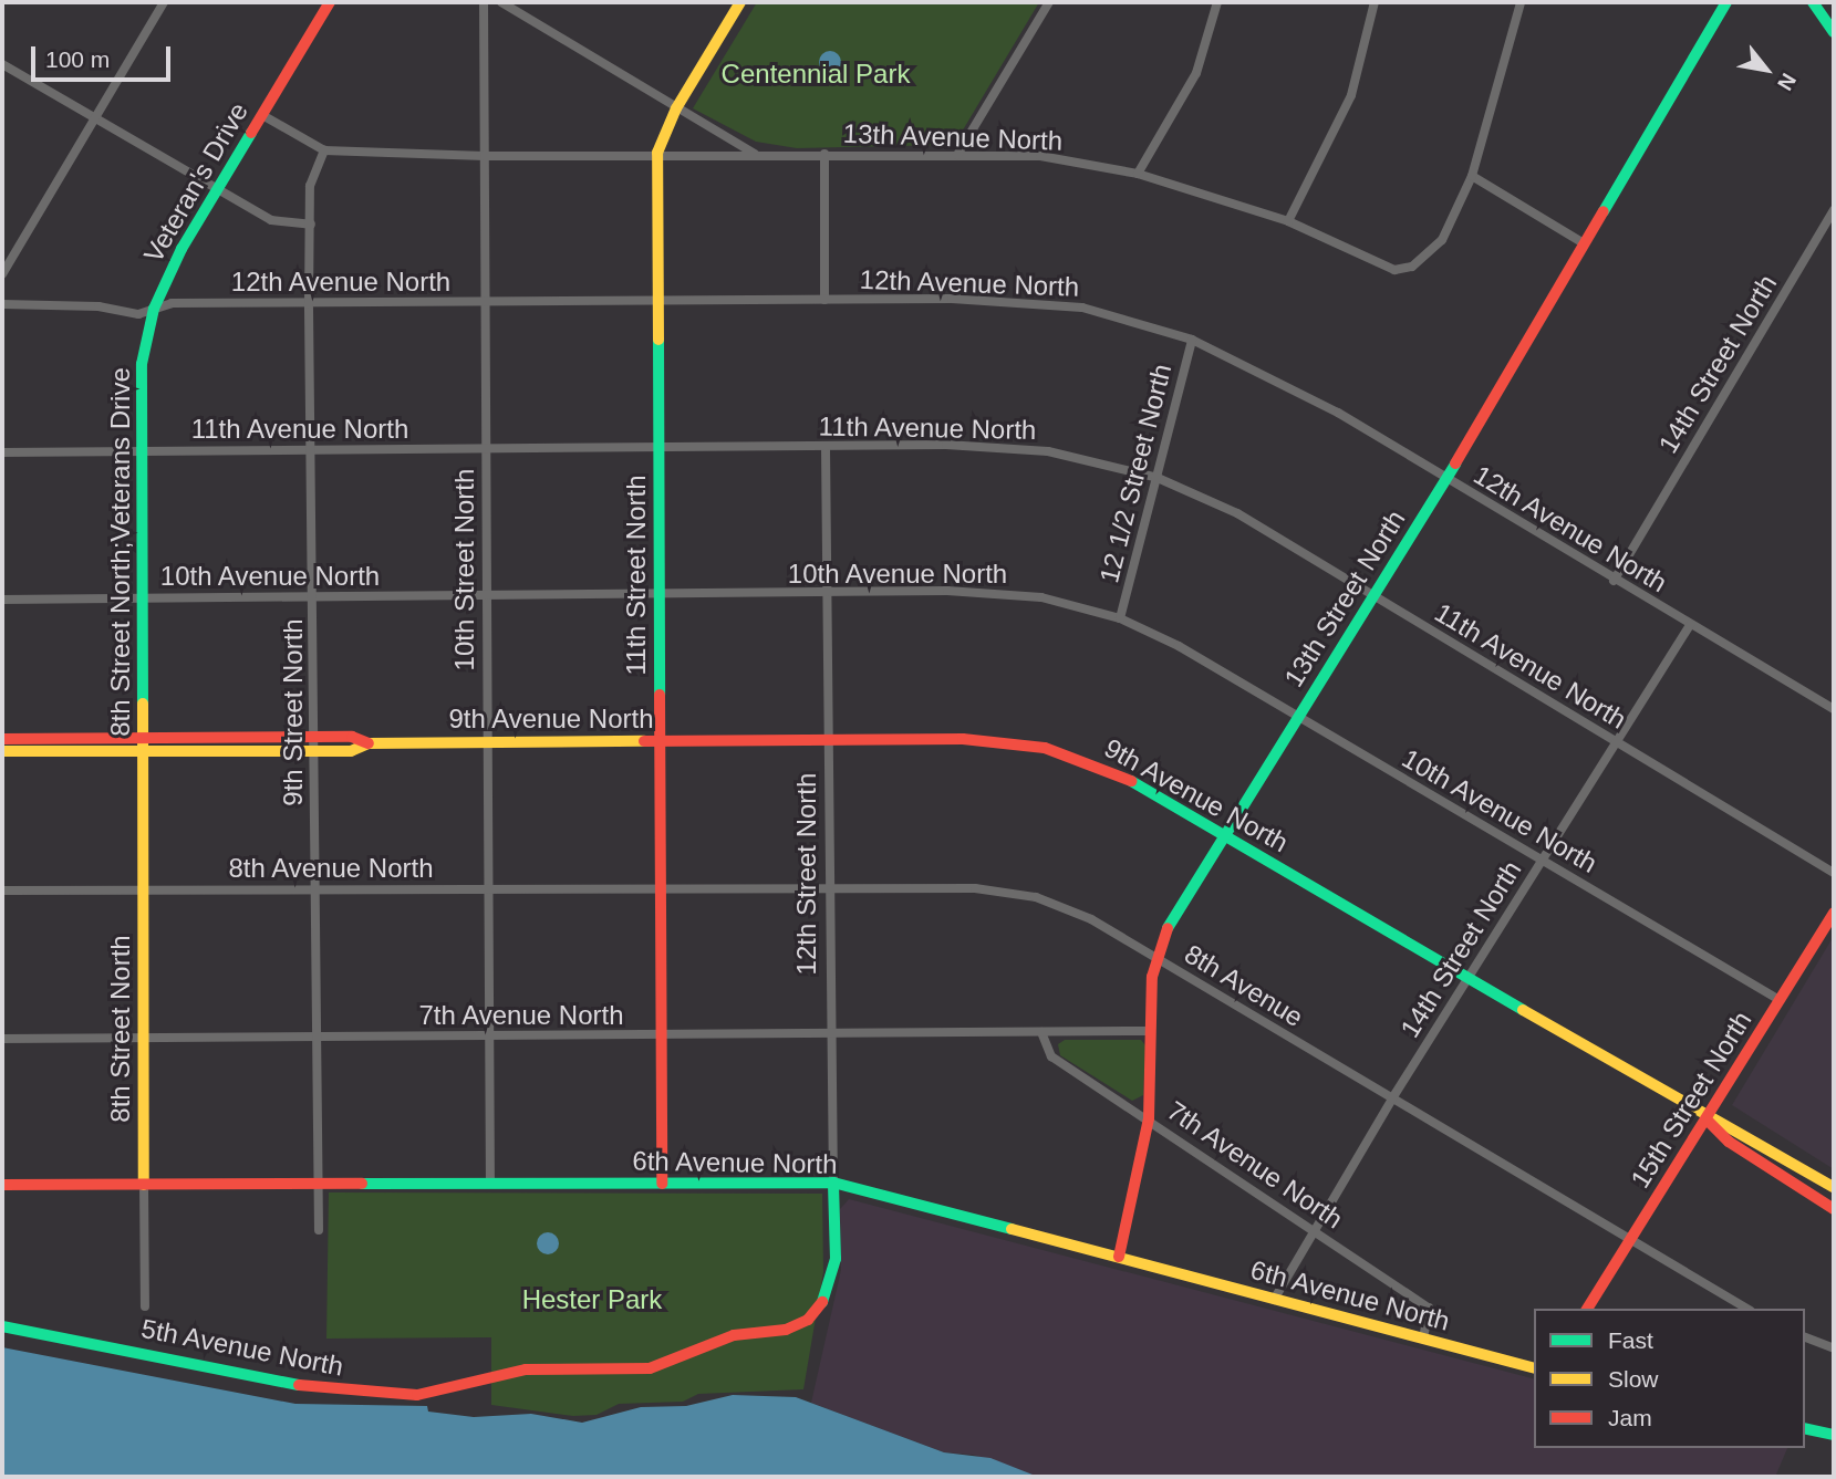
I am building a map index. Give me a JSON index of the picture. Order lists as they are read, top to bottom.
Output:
{
  "streets": {
    "street": [
      "13th Avenue North",
      "Veteran's Drive",
      "12th Avenue North",
      "14th Street North",
      "11th Avenue North",
      "12 1/2 Street North",
      "8th Street North;Veterans Drive",
      "10th Street North",
      "10th Avenue North",
      "11th Street North",
      "13th Street North",
      "9th Street North",
      "9th Avenue North",
      "8th Avenue North",
      "12th Street North",
      "8th Avenue",
      "7th Avenue North",
      "8th Street North",
      "15th Street North",
      "6th Avenue North",
      "5th Avenue North"
    ]
  },
  "crossings": [
    ["13th Avenue North", "10th Street North"],
    ["13th Avenue North", "11th Street North"],
    ["13th Avenue North", "9th Street North"],
    ["Veteran's Drive", "12th Avenue North"],
    ["Veteran's Drive", "8th Street North;Veterans Drive"],
    ["12th Avenue North", "14th Street North"],
    ["12th Avenue North", "12 1/2 Street North"],
    ["12th Avenue North", "8th Street North;Veterans Drive"],
    ["12th Avenue North", "10th Street North"],
    ["12th Avenue North", "11th Street North"],
    ["12th Avenue North", "13th Street North"],
    ["12th Avenue North", "9th Street North"],
    ["14th Street North", "11th Avenue North"],
    ["14th Street North", "10th Avenue North"],
    ["14th Street North", "9th Avenue North"],
    ["14th Street North", "8th Avenue"],
    ["14th Street North", "7th Avenue North"],
    ["14th Street North", "6th Avenue North"],
    ["11th Avenue North", "12 1/2 Street North"],
    ["11th Avenue North", "8th Street North;Veterans Drive"],
    ["11th Avenue North", "10th Street North"],
    ["11th Avenue North", "11th Street North"],
    ["11th Avenue North", "13th Street North"],
    ["11th Avenue North", "9th Street North"],
    ["11th Avenue North", "12th Street North"],
    ["12 1/2 Street North", "10th Avenue North"],
    ["8th Street North;Veterans Drive", "10th Avenue North"],
    ["8th Street North;Veterans Drive", "9th Avenue North"],
    ["8th Street North;Veterans Drive", "8th Street North"],
    ["10th Street North", "10th Avenue North"],
    ["10th Street North", "9th Avenue North"],
    ["10th Street North", "8th Avenue North"],
    ["10th Street North", "7th Avenue North"],
    ["10th Street North", "6th Avenue North"],
    ["10th Avenue North", "11th Street North"],
    ["10th Avenue North", "13th Street North"],
    ["10th Avenue North", "9th Street North"],
    ["10th Avenue North", "12th Street North"],
    ["10th Avenue North", "15th Street North"],
    ["11th Street North", "9th Avenue North"],
    ["11th Street North", "8th Avenue North"],
    ["11th Street North", "8th Avenue"],
    ["11th Street North", "7th Avenue North"],
    ["11th Street North", "6th Avenue North"],
    ["13th Street North", "9th Avenue North"],
    ["13th Street North", "8th Avenue"],
    ["13th Street North", "7th Avenue North"],
    ["13th Street North", "6th Avenue North"],
    ["9th Street North", "9th Avenue North"],
    ["9th Street North", "8th Avenue North"],
    ["9th Street North", "7th Avenue North"],
    ["9th Street North", "6th Avenue North"],
    ["9th Avenue North", "12th Street North"],
    ["9th Avenue North", "8th Street North"],
    ["9th Avenue North", "15th Street North"],
    ["8th Avenue North", "8th Avenue"],
    ["8th Avenue North", "8th Street North"],
    ["12th Street North", "8th Avenue"],
    ["12th Street North", "7th Avenue North"],
    ["12th Street North", "6th Avenue North"],
    ["12th Street North", "5th Avenue North"],
    ["8th Avenue", "15th Street North"],
    ["7th Avenue North", "8th Street North"],
    ["7th Avenue North", "6th Avenue North"],
    ["8th Street North", "6th Avenue North"]
  ],
  "parks": ["Centennial Park", "Hester Park"],
  "legend": ["Fast", "Slow", "Jam"],
  "scale_bar": "100 m",
  "north": "bottom right"
}
